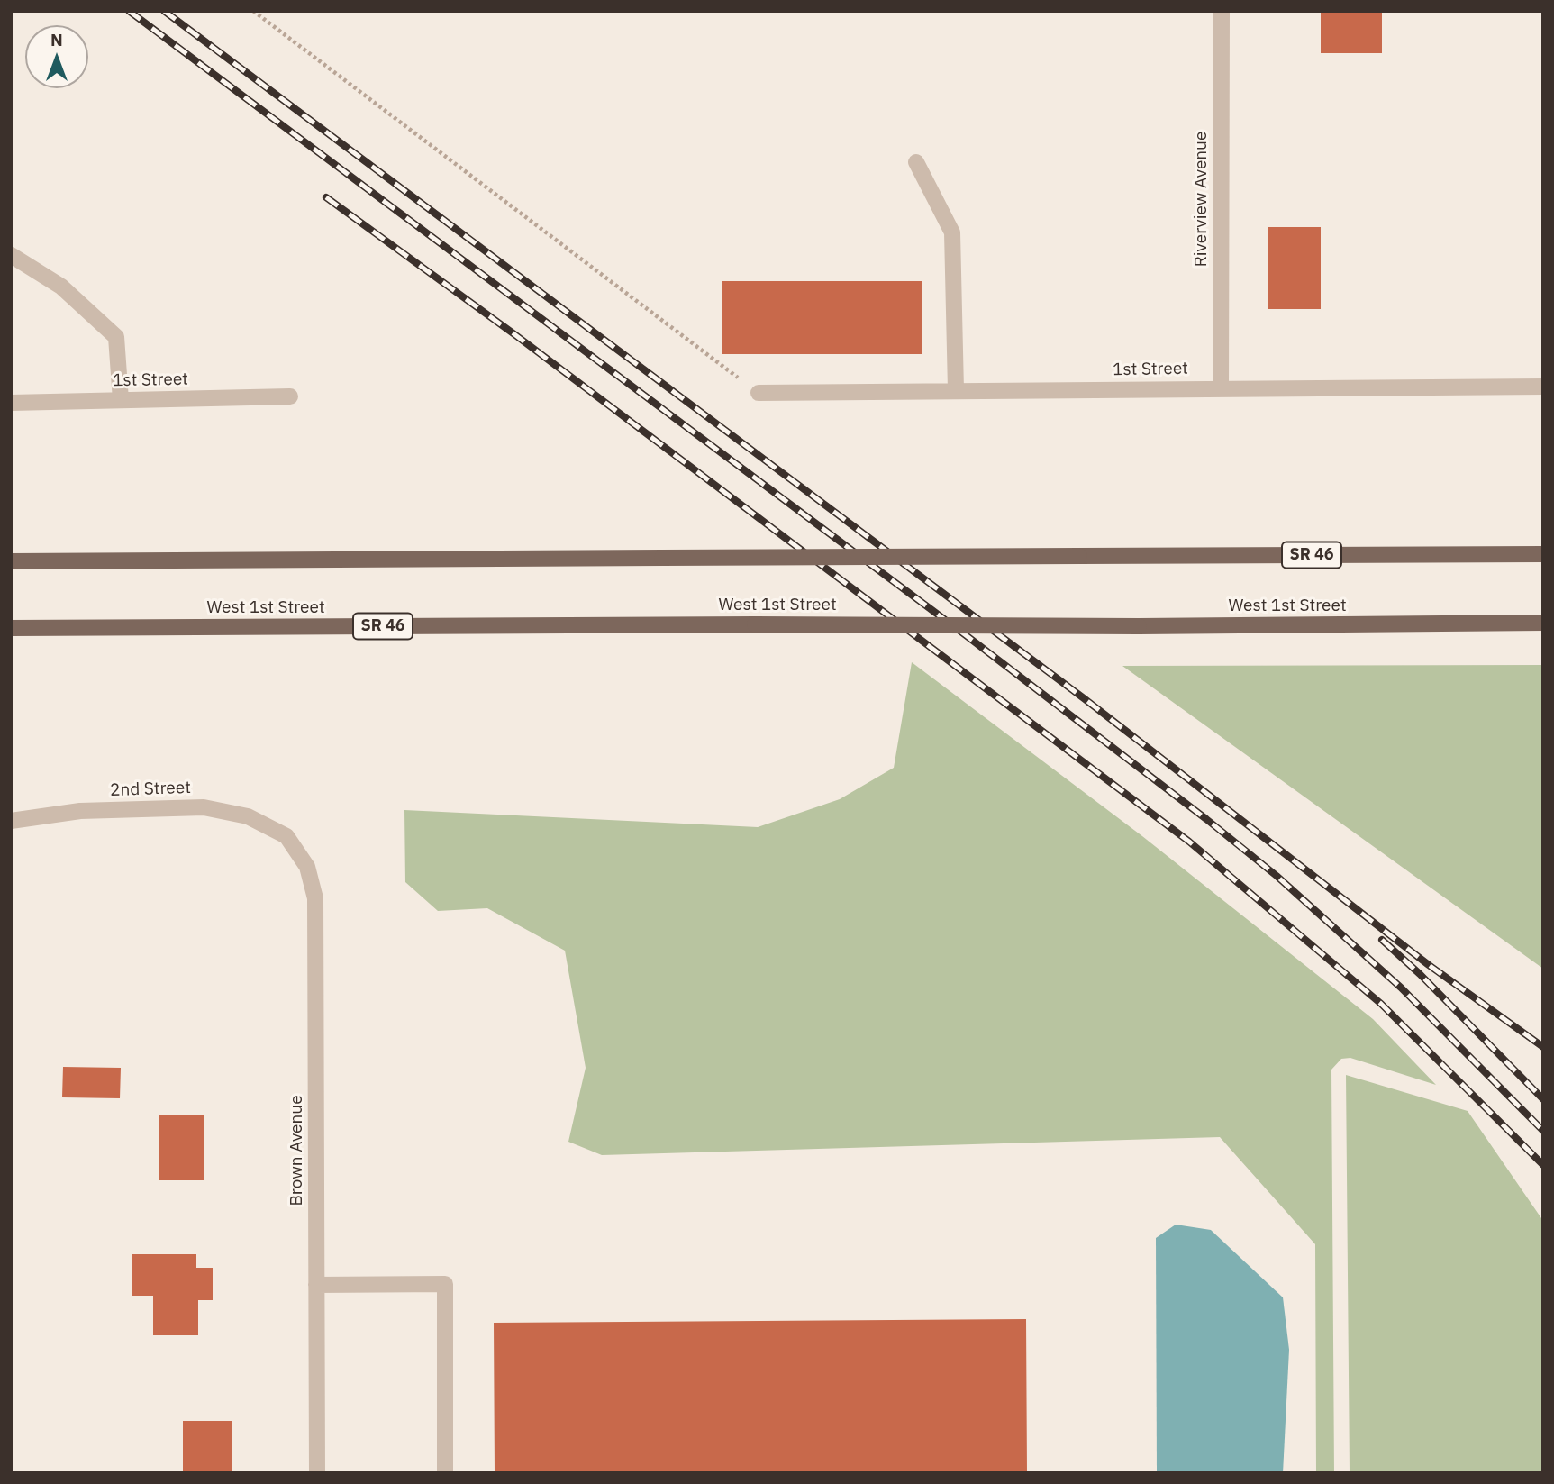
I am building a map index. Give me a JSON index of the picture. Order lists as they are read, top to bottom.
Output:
{
  "streets": {
    "main road": ["SR 46", "West 1st Street"],
    "street": [
      "Riverview Avenue",
      "1st Street",
      "2nd Street",
      "Brown Avenue"
    ]
  },
  "crossings": [
    ["Riverview Avenue", "1st Street"],
    ["2nd Street", "Brown Avenue"]
  ],
  "north": "top"
}
